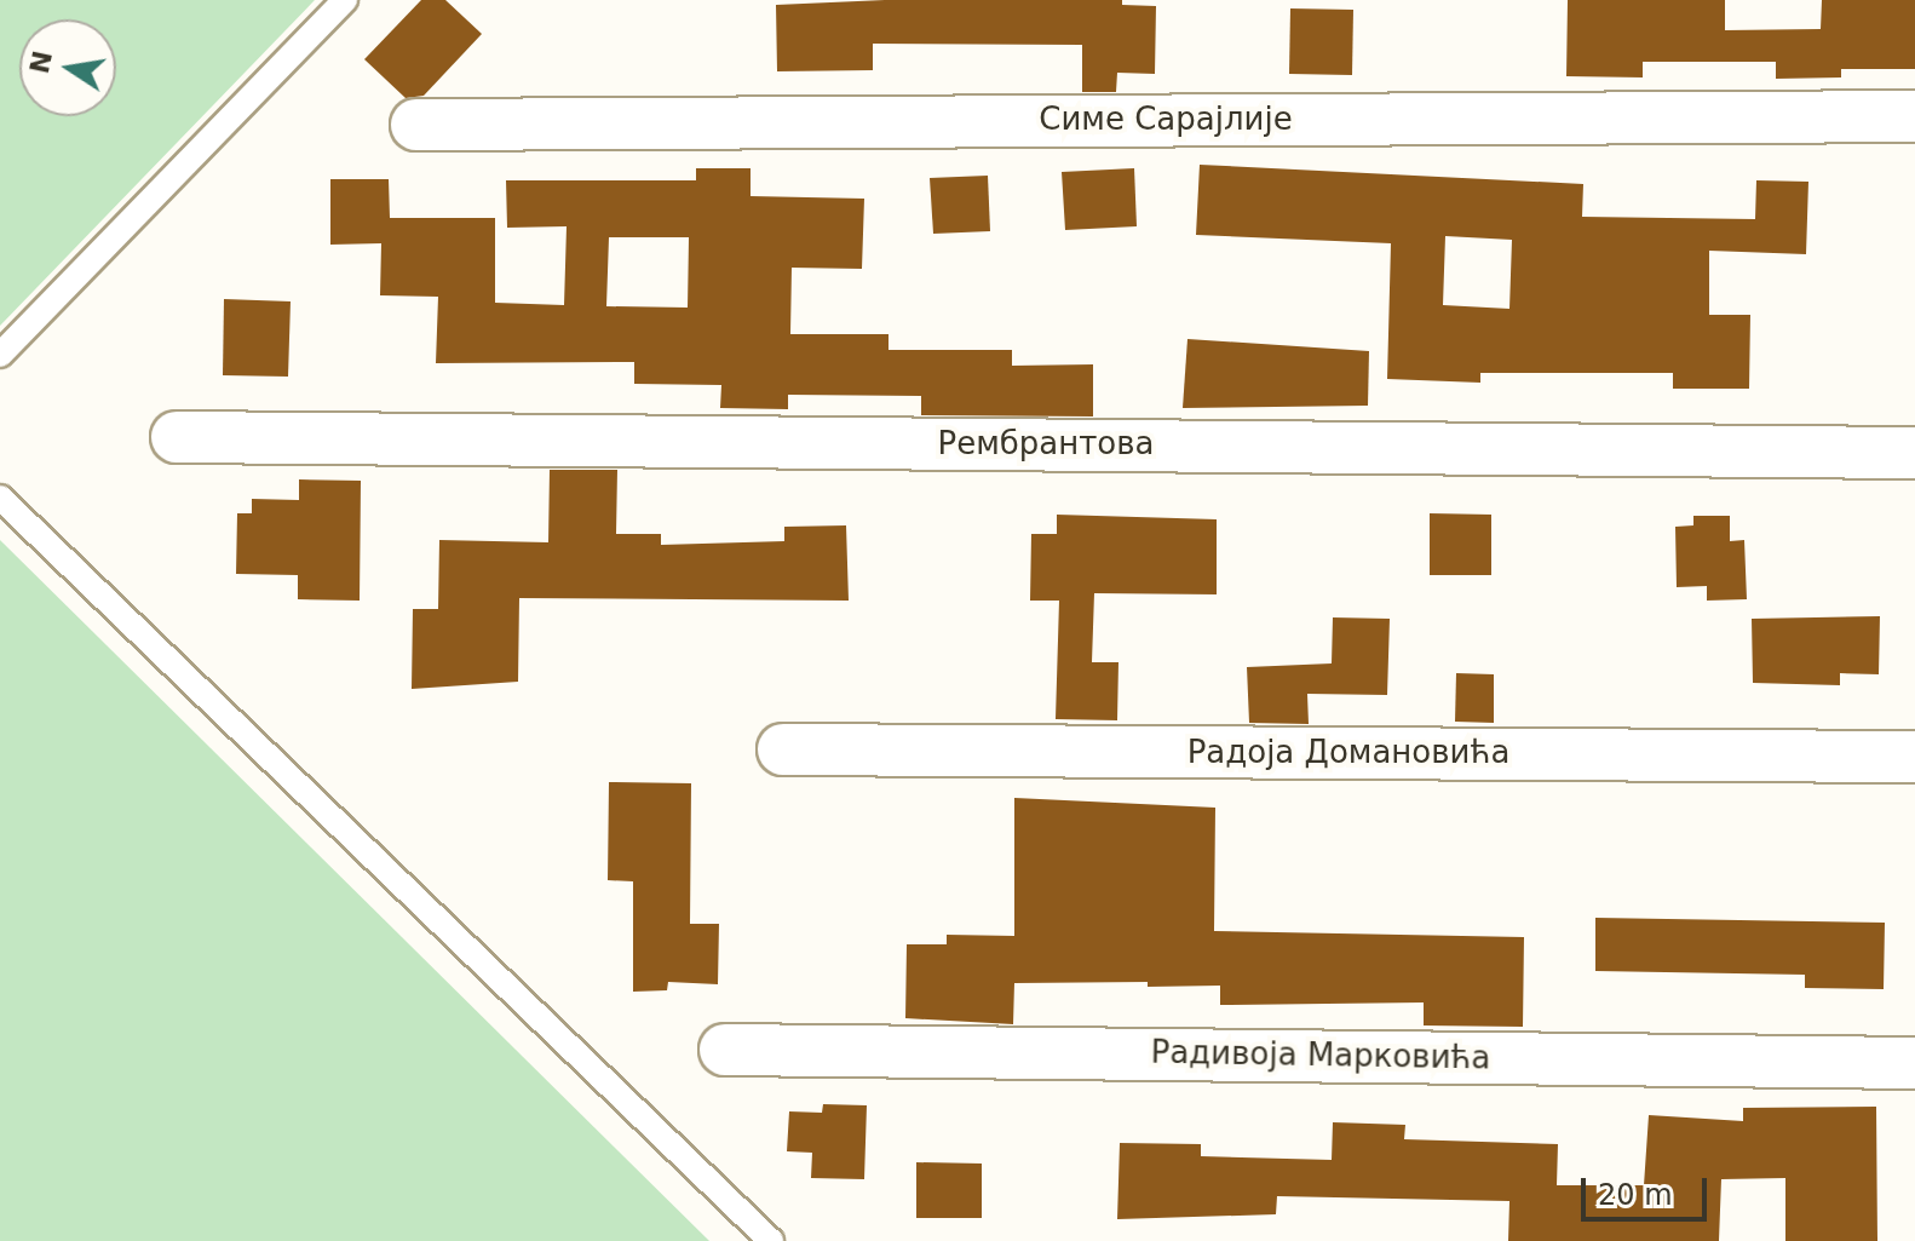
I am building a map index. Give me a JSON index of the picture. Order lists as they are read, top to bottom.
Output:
{
  "streets": {
    "street": [
      "Симе Сарајлије",
      "Рембрантова",
      "Радоја Домановића",
      "Радивоја Марковића"
    ]
  },
  "scale_bar": "20 m",
  "north": "left"
}
